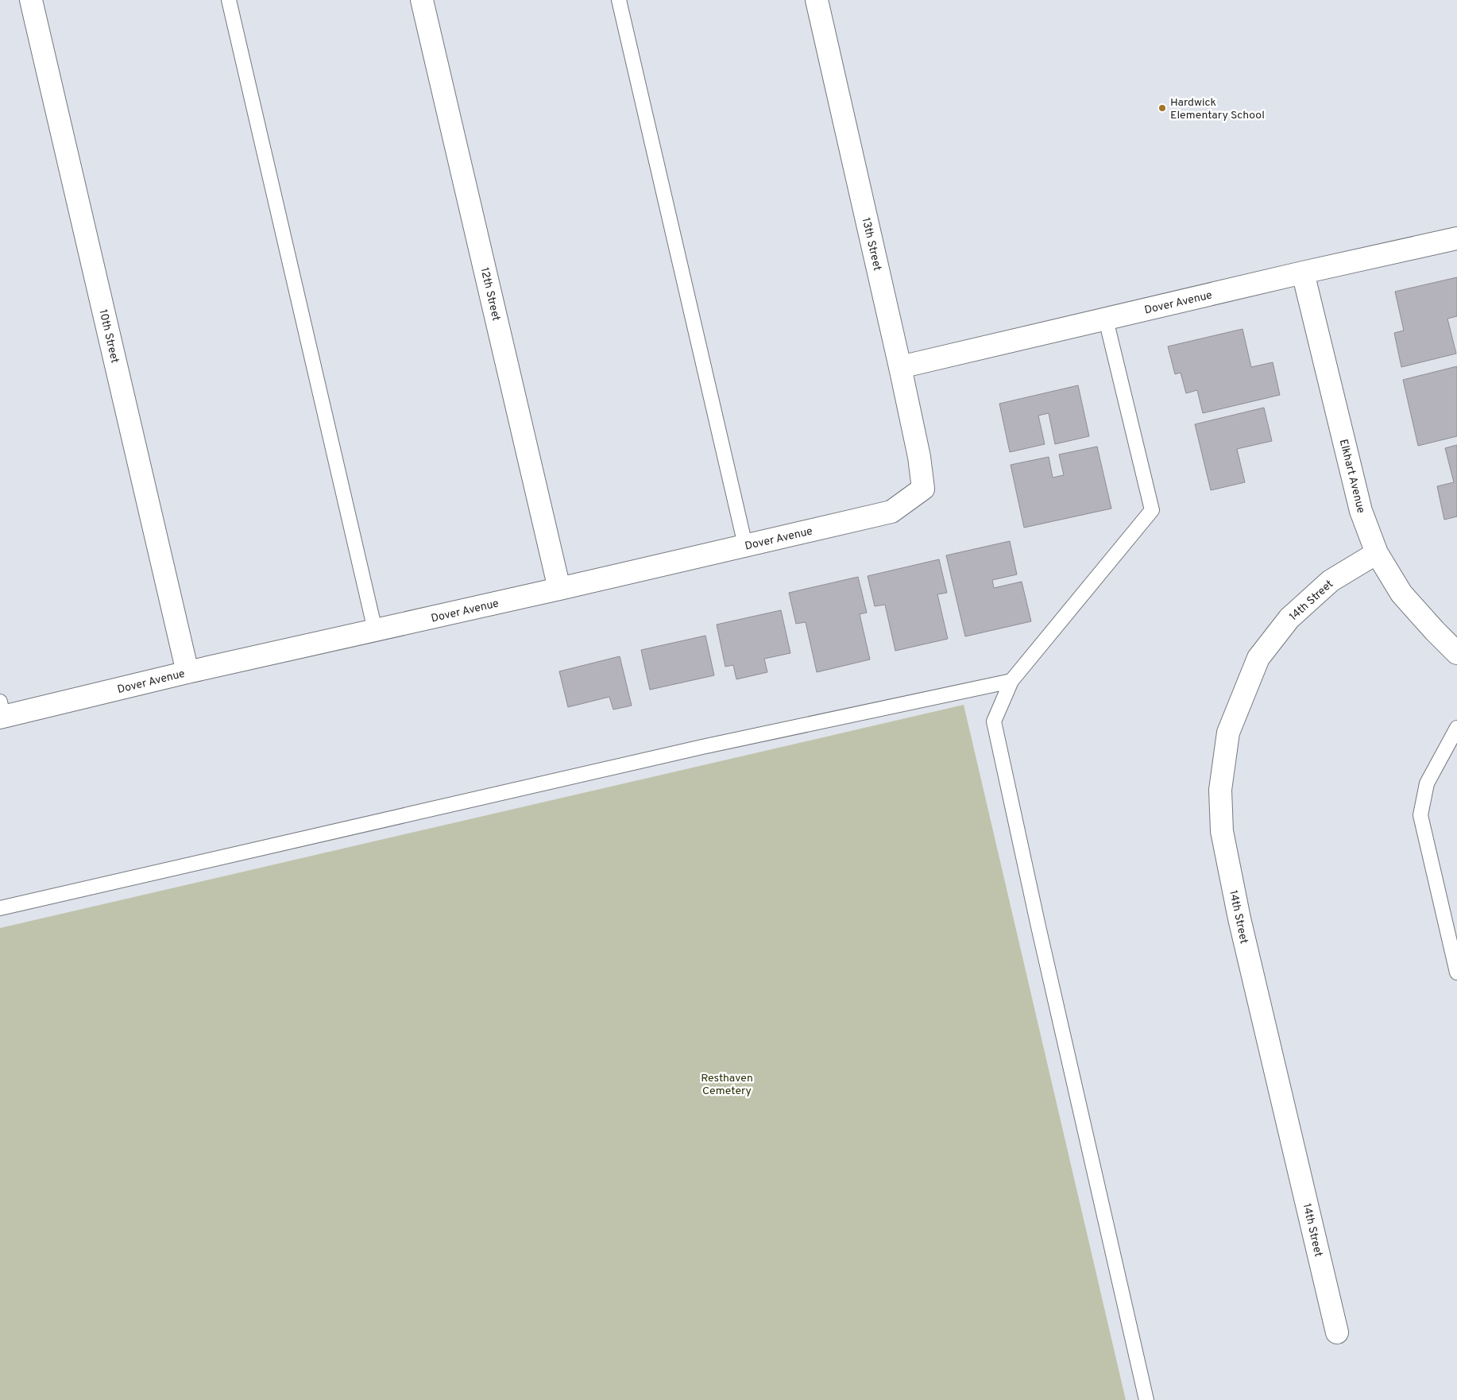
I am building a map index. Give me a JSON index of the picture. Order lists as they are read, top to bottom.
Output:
{
  "streets": {
    "street": [
      "13th Street",
      "12th Street",
      "Dover Avenue",
      "10th Street",
      "Elkhart Avenue",
      "14th Street"
    ]
  },
  "crossings": [
    ["13th Street", "Dover Avenue"],
    ["12th Street", "Dover Avenue"],
    ["Dover Avenue", "10th Street"],
    ["Dover Avenue", "Elkhart Avenue"],
    ["Elkhart Avenue", "14th Street"]
  ],
  "parks": ["Resthaven Cemetery"],
  "places": ["Hardwick Elementary School"]
}
